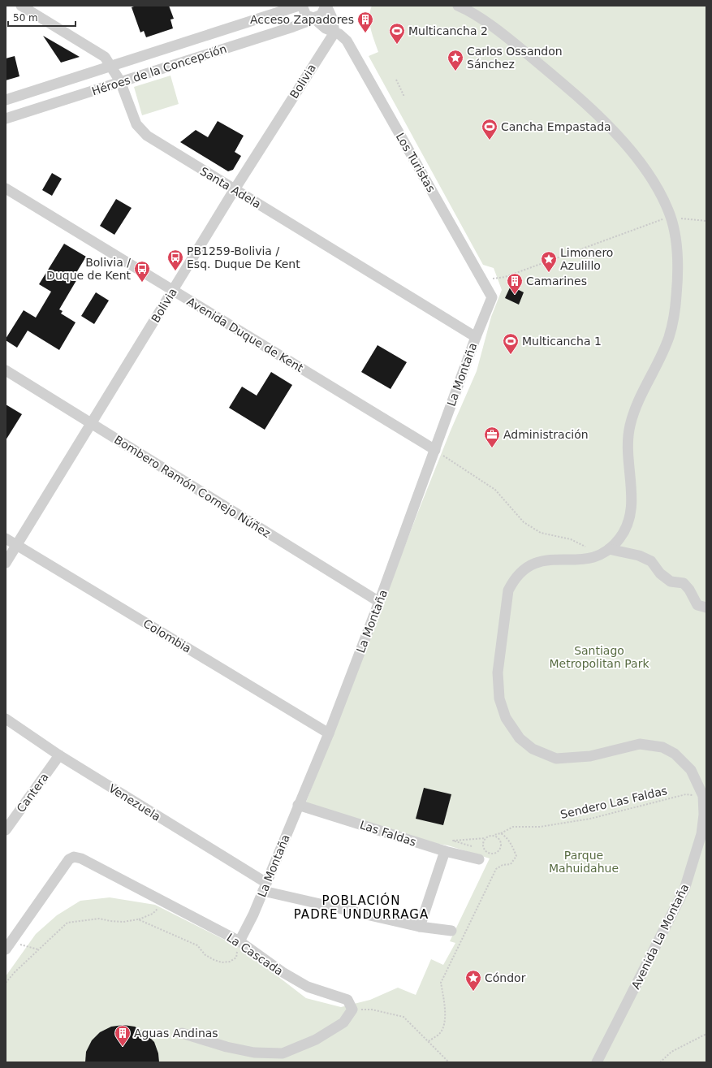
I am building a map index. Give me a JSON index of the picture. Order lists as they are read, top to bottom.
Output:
{
  "streets": {
    "street": [
      "Héroes de la Concepción",
      "Bolivia",
      "Los Turistas",
      "Santa Adela",
      "Avenida Duque de Kent",
      "La Montaña",
      "Bombero Ramón Cornejo Núñez",
      "Colombia",
      "Cantera",
      "Venezuela",
      "Las Faldas",
      "Avenida La Montaña",
      "La Cascada"
    ],
    "path": ["Sendero Las Faldas"]
  },
  "crossings": [
    ["Héroes de la Concepción", "Los Turistas"],
    ["Héroes de la Concepción", "Santa Adela"],
    ["Bolivia", "Los Turistas"],
    ["Bolivia", "Santa Adela"],
    ["Bolivia", "Avenida Duque de Kent"],
    ["Bolivia", "Bombero Ramón Cornejo Núñez"],
    ["Bolivia", "Colombia"],
    ["Los Turistas", "La Montaña"],
    ["Santa Adela", "La Montaña"],
    ["Avenida Duque de Kent", "La Montaña"],
    ["La Montaña", "Bombero Ramón Cornejo Núñez"],
    ["La Montaña", "Colombia"],
    ["La Montaña", "Venezuela"],
    ["La Montaña", "Las Faldas"],
    ["La Montaña", "La Cascada"],
    ["Cantera", "Venezuela"]
  ],
  "districts": ["POBLACIÓN PADRE UNDURRAGA"],
  "parks": ["Santiago Metropolitan Park", "Parque Mahuidahue"],
  "places": {
    "building": ["Acceso Zapadores", "Camarines", "Aguas Andinas"],
    "sports": ["Multicancha 2", "Cancha Empastada", "Multicancha 1"],
    "place": ["Carlos Ossandon Sánchez", "Limonero Azulillo", "Cóndor"],
    "bus stop": ["PB1259-Bolivia / Esq. Duque De Kent", "Bolivia / Duque de Kent"],
    "office": ["Administración"]
  },
  "scale_bar": "50 m"
}
